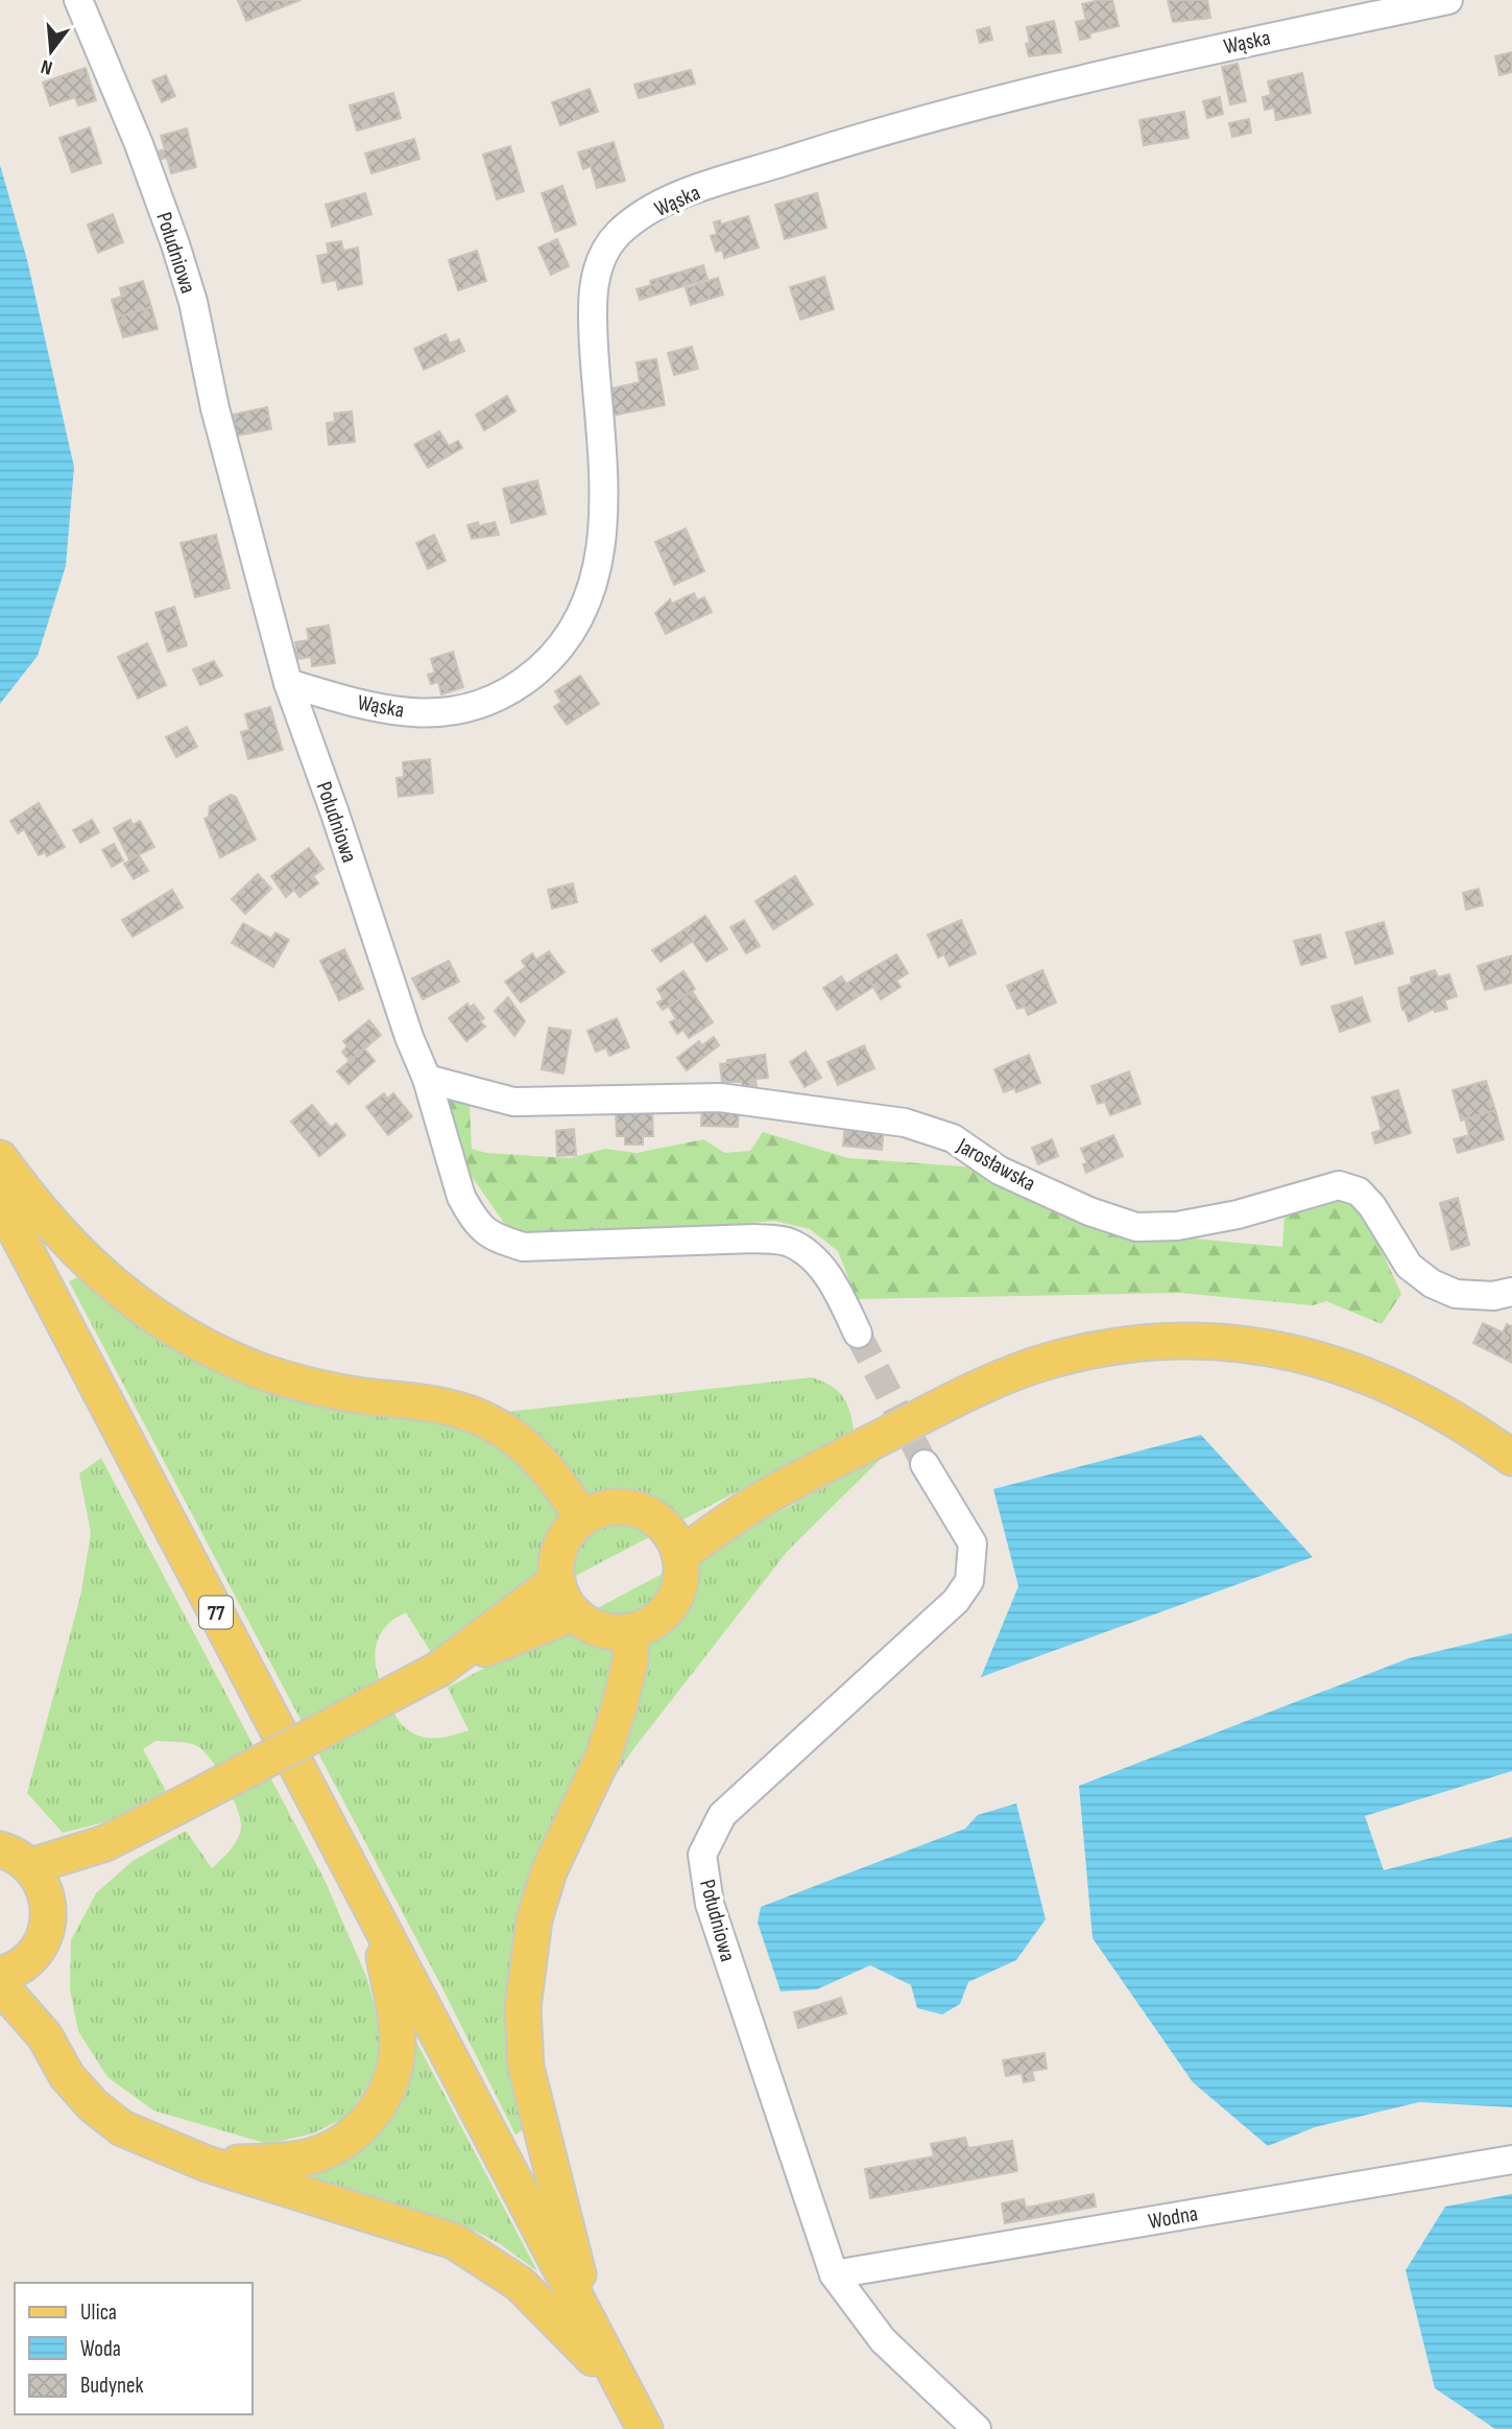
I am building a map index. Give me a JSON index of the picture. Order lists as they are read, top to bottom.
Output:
{
  "streets": {
    "main road": ["77"],
    "street": [
      "Wąska",
      "Południowa",
      "Jarosławska",
      "Wodna"
    ]
  },
  "crossings": [
    ["Wąska", "Południowa"],
    ["Południowa", "Jarosławska"],
    ["Południowa", "Wodna"]
  ],
  "legend": ["Ulica", "Woda", "Budynek"],
  "north": "bottom"
}
